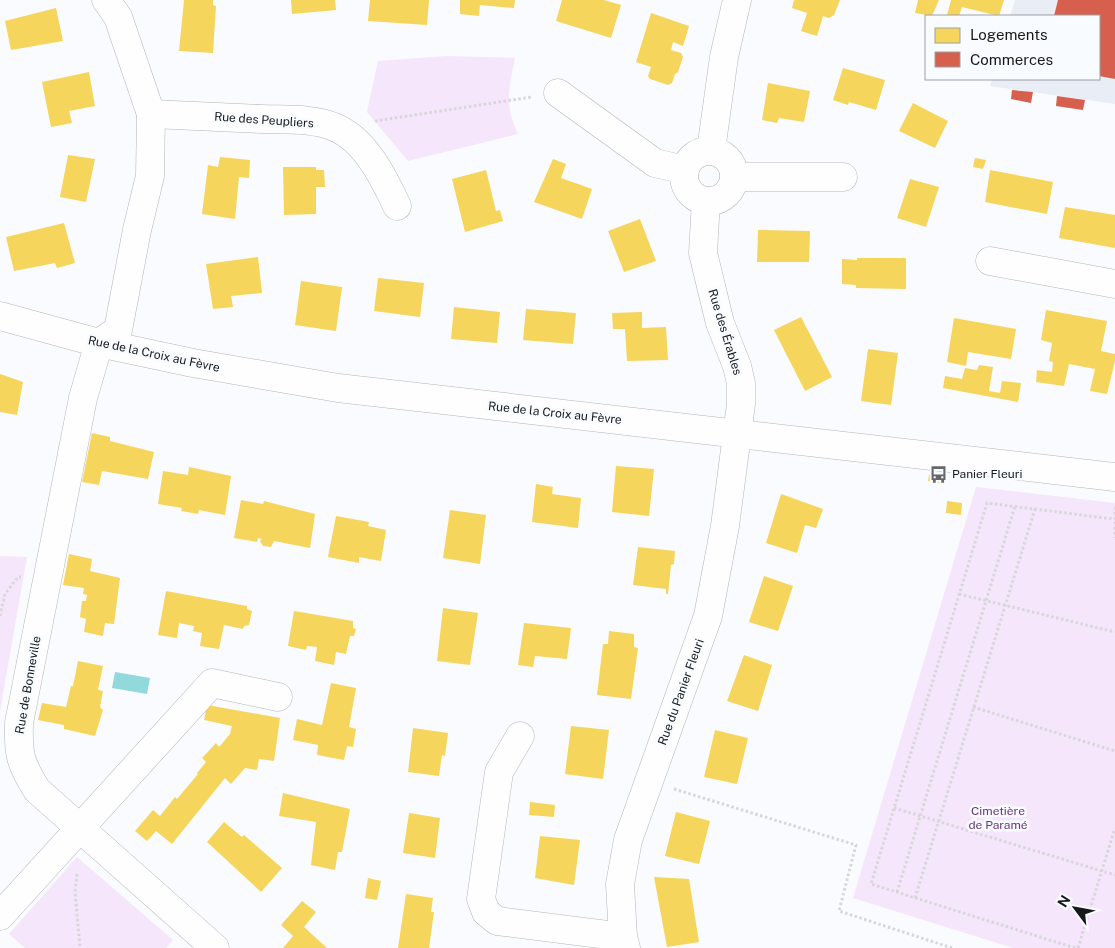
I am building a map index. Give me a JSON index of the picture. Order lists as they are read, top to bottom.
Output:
{
  "streets": {
    "street": [
      "Rue des Peupliers",
      "Rue des Érables",
      "Rue de la Croix au Fèvre",
      "Rue de Bonneville",
      "Rue du Panier Fleuri"
    ]
  },
  "crossings": [
    ["Rue des Érables", "Rue de la Croix au Fèvre"],
    ["Rue des Érables", "Rue du Panier Fleuri"],
    ["Rue de la Croix au Fèvre", "Rue de Bonneville"],
    ["Rue de la Croix au Fèvre", "Rue du Panier Fleuri"]
  ],
  "parks": ["Cimetière de Paramé"],
  "places": {
    "bus stop": ["Panier Fleuri"]
  },
  "legend": ["Logements", "Commerces"],
  "north": "top left"
}
